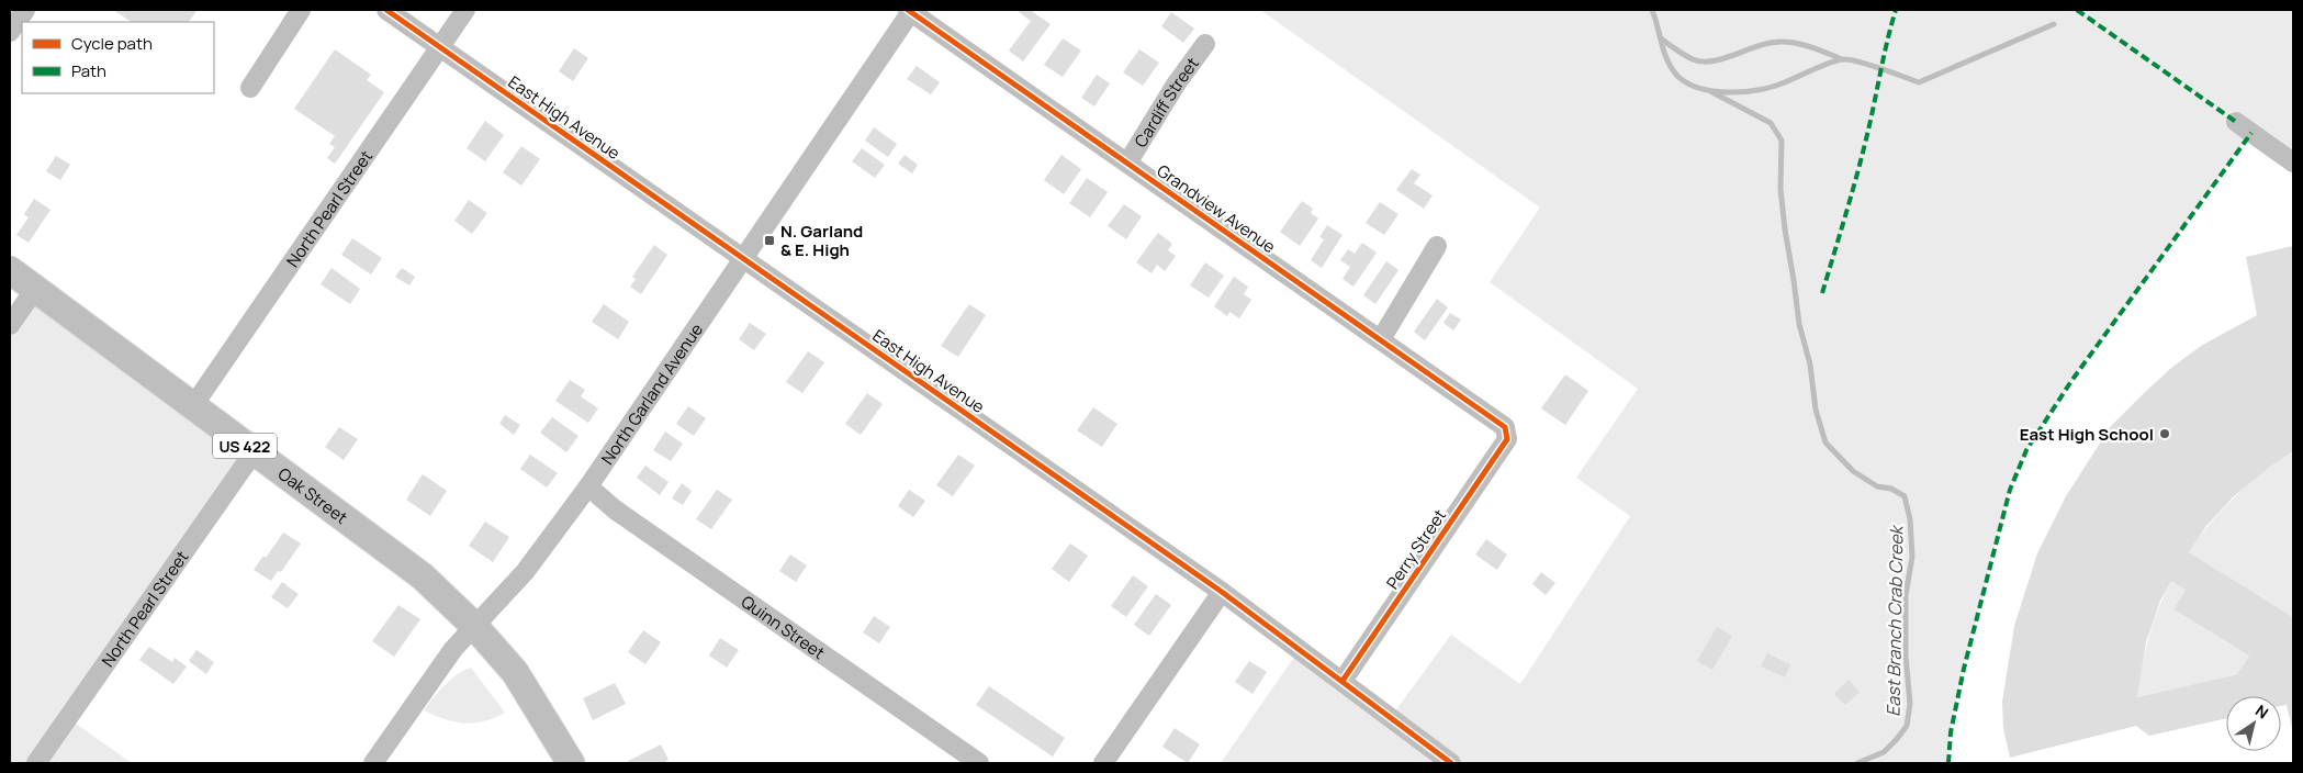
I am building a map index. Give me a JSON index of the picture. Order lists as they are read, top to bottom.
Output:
{
  "streets": {
    "highway": ["US 422", "Oak Street"],
    "street": [
      "Cardiff Street",
      "East High Avenue",
      "North Pearl Street",
      "Grandview Avenue",
      "North Garland Avenue",
      "Perry Street",
      "Quinn Street"
    ]
  },
  "crossings": [
    ["Cardiff Street", "Grandview Avenue"],
    ["East High Avenue", "North Pearl Street"],
    ["East High Avenue", "North Garland Avenue"],
    ["East High Avenue", "Perry Street"],
    ["North Pearl Street", "Oak Street"],
    ["Grandview Avenue", "North Garland Avenue"],
    ["Grandview Avenue", "Perry Street"],
    ["North Garland Avenue", "Oak Street"],
    ["North Garland Avenue", "Quinn Street"]
  ],
  "water": ["East Branch Crab Creek"],
  "places": {
    "transit": ["N. Garland & E. High"],
    "other": ["East High School"]
  },
  "legend": ["Cycle path", "Path"],
  "north": "top right"
}
